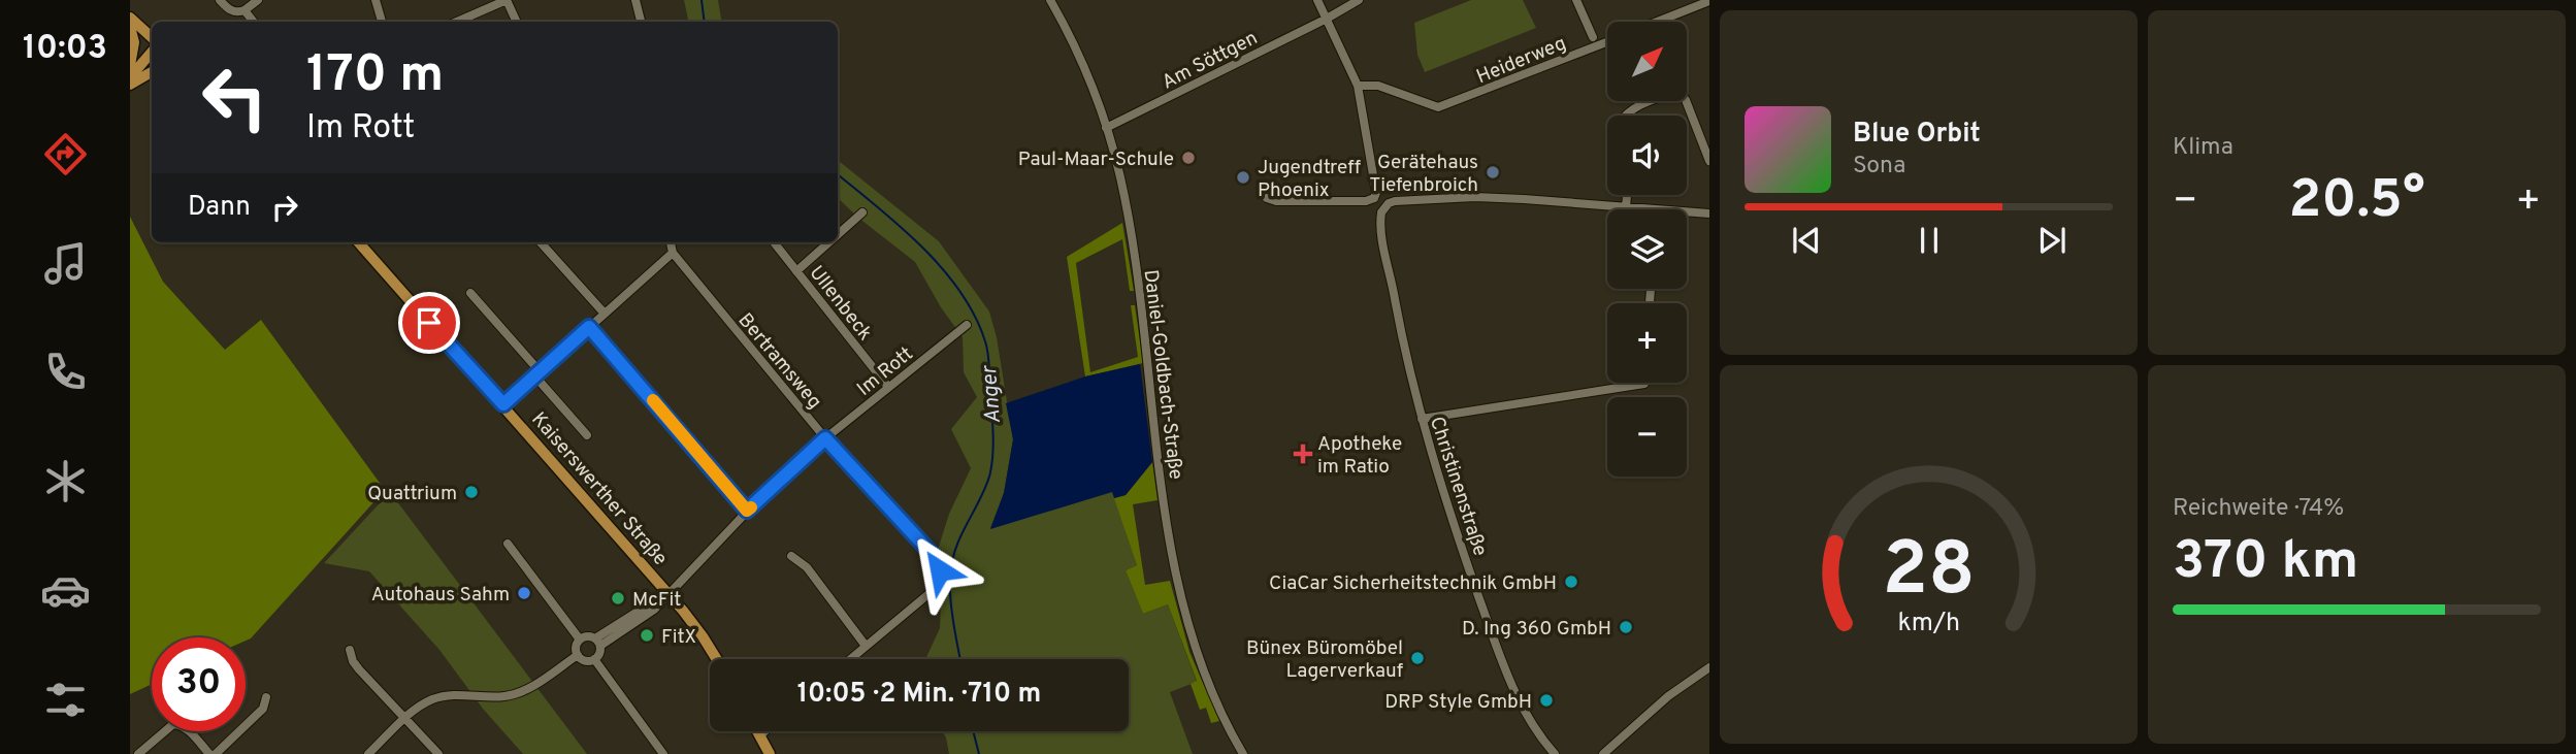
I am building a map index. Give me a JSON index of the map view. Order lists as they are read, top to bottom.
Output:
{
  "streets": {
    "main road": ["Kaiserswerther Straße"],
    "street": [
      "Am Söttgen",
      "Heiderweg",
      "Ullenbeck",
      "Bertramsweg",
      "Im Rott",
      "Daniel-Goldbach-Straße",
      "Christinenstraße"
    ]
  },
  "crossings": [
    ["Am Söttgen", "Daniel-Goldbach-Straße"],
    ["Ullenbeck", "Im Rott"],
    ["Bertramsweg", "Im Rott"],
    ["Im Rott", "Kaiserswerther Straße"]
  ],
  "water": ["Anger"],
  "places": {
    "other": [
      "Paul-Maar-Schule",
      "Gerätehaus Tiefenbroich",
      "Jugendtreff Phoenix",
      "Quattrium",
      "CiaCar Sicherheitstechnik GmbH",
      "Autohaus Sahm",
      "McFit",
      "D. Ing 360 GmbH",
      "FitX",
      "Bünex Büromöbel Lagerverkauf",
      "DRP Style GmbH"
    ],
    "health": ["Apotheke im Ratio"]
  },
  "north": "top right",
  "page": {
    "tabs": "10:03",
    "tile": [
      "Klima",
      ["Reichweite · 74%", "370 km"]
    ],
    "map_buttons": ["+", "−"],
    "turn": ["170 m", "Im Rott"],
    "song": ["Blue Orbit", "Sona"],
    "then": "Dann",
    "heat": ["−", "20.5°", "+"],
    "limit": "30",
    "trip": "10:05 · 2 Min. · 710 m",
    "gauge": ["28", "km/h"]
  }
}
